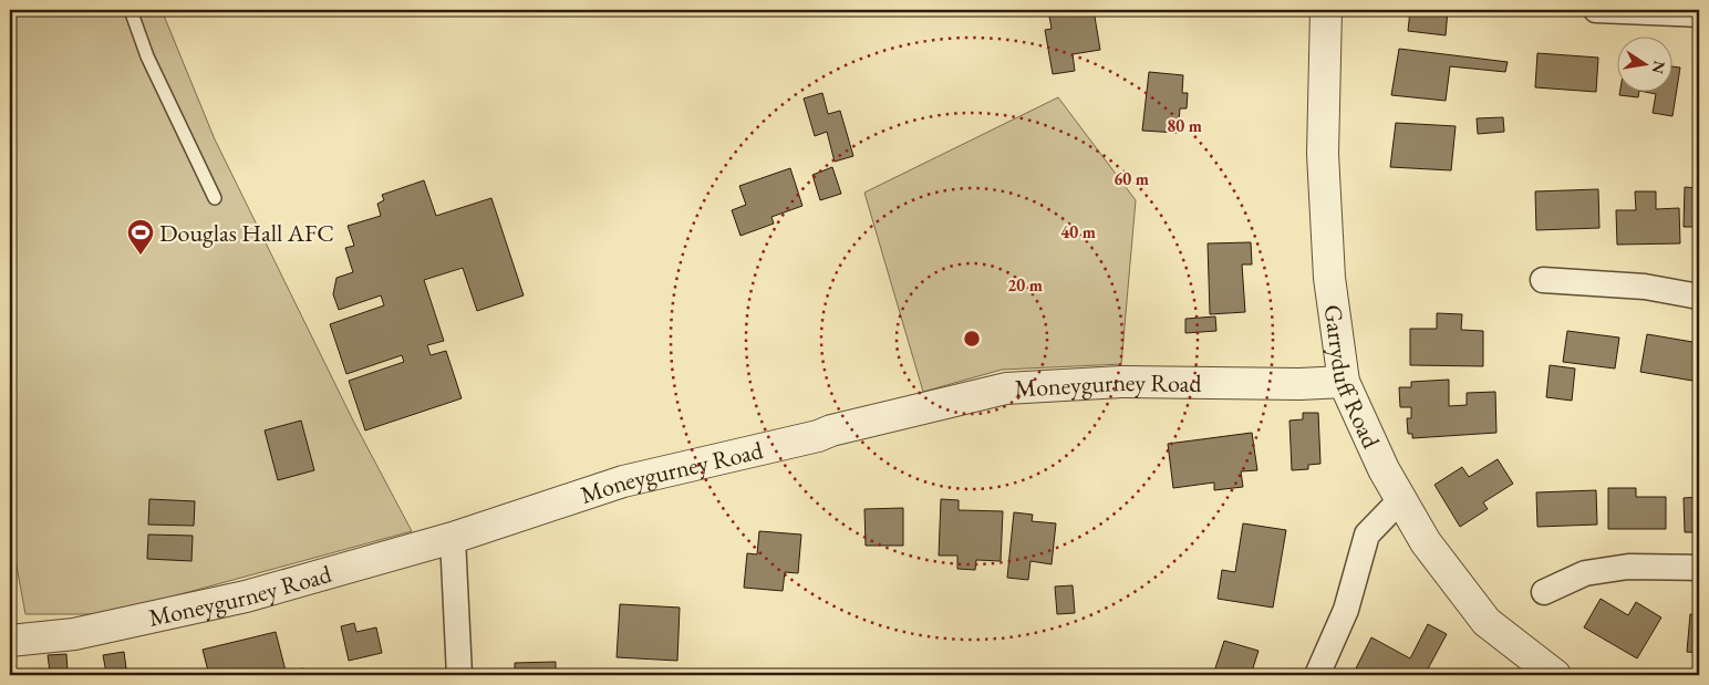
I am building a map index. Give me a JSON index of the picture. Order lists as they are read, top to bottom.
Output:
{
  "streets": {
    "street": ["Garryduff Road", "Moneygurney Road"]
  },
  "crossings": [
    ["Garryduff Road", "Moneygurney Road"]
  ],
  "places": {
    "sports": ["Douglas Hall AFC"]
  },
  "north": "right",
  "rings": [
    "80 m",
    "60 m",
    "40 m",
    "20 m"
  ]
}
